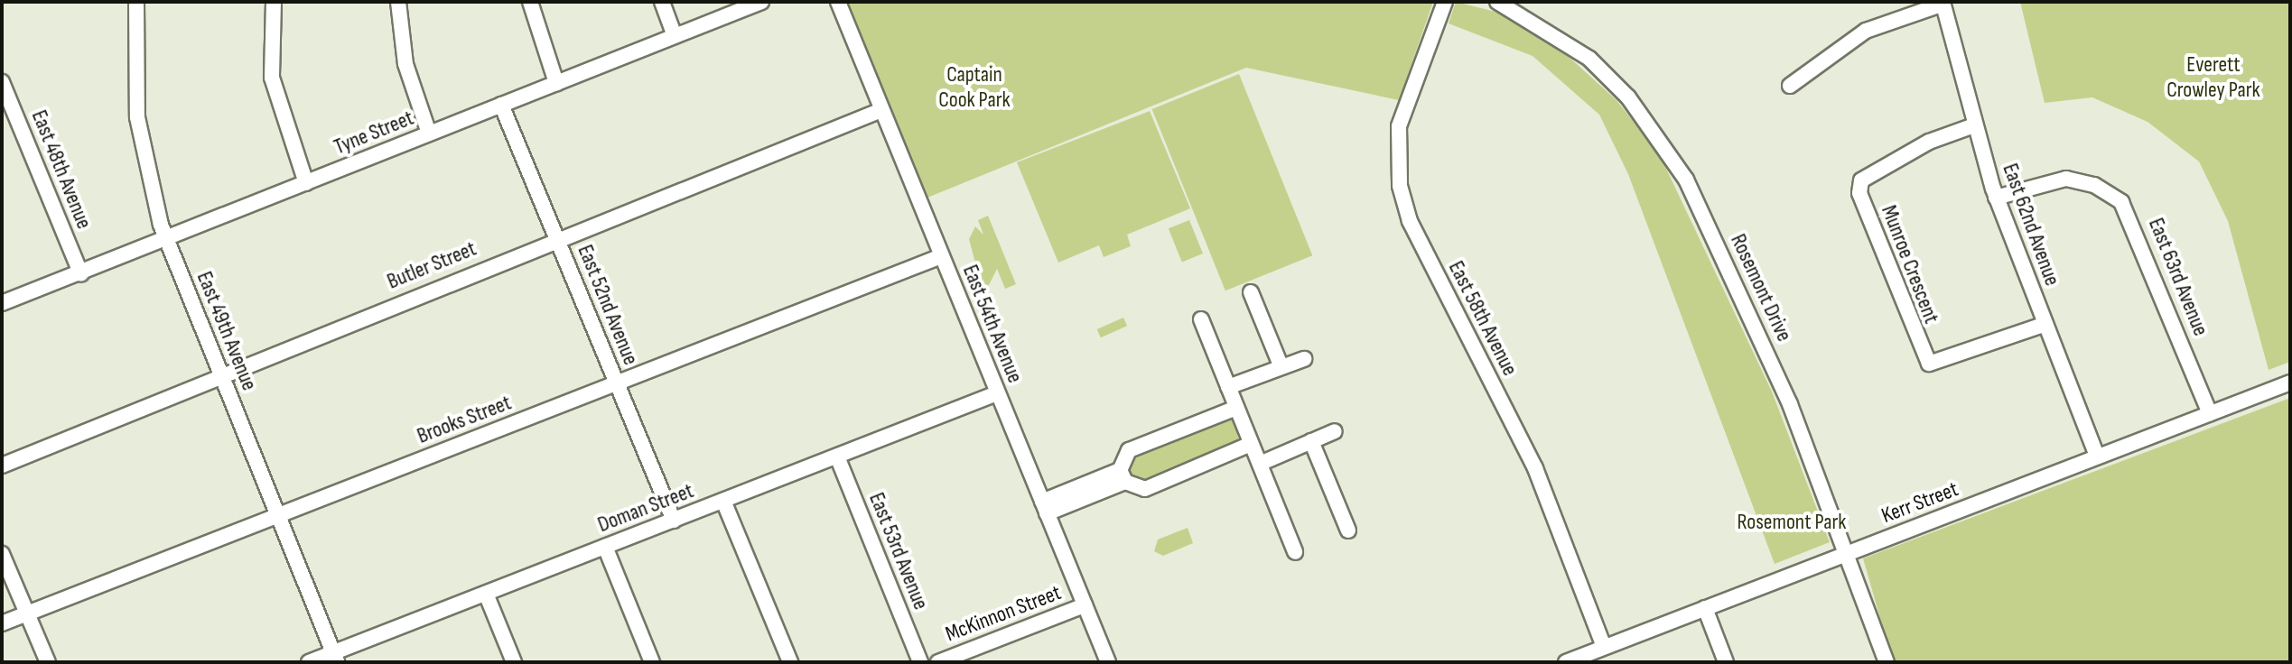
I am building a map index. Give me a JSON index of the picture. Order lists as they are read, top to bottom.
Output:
{
  "streets": {
    "street": [
      "Tyne Street",
      "East 48th Avenue",
      "East 62nd Avenue",
      "Munroe Crescent",
      "Butler Street",
      "East 63rd Avenue",
      "Rosemont Drive",
      "East 52nd Avenue",
      "East 58th Avenue",
      "East 54th Avenue",
      "East 49th Avenue",
      "Brooks Street",
      "Kerr Street",
      "Doman Street",
      "East 53rd Avenue",
      "McKinnon Street"
    ]
  },
  "crossings": [
    ["Tyne Street", "East 48th Avenue"],
    ["Tyne Street", "East 52nd Avenue"],
    ["Tyne Street", "East 49th Avenue"],
    ["East 62nd Avenue", "Munroe Crescent"],
    ["East 62nd Avenue", "East 63rd Avenue"],
    ["East 62nd Avenue", "Kerr Street"],
    ["Butler Street", "East 52nd Avenue"],
    ["Butler Street", "East 54th Avenue"],
    ["Butler Street", "East 49th Avenue"],
    ["East 63rd Avenue", "Kerr Street"],
    ["Rosemont Drive", "Kerr Street"],
    ["East 52nd Avenue", "Brooks Street"],
    ["East 52nd Avenue", "Doman Street"],
    ["East 58th Avenue", "Kerr Street"],
    ["East 54th Avenue", "Brooks Street"],
    ["East 54th Avenue", "Doman Street"],
    ["East 54th Avenue", "McKinnon Street"],
    ["East 49th Avenue", "Brooks Street"],
    ["East 49th Avenue", "Doman Street"],
    ["Doman Street", "East 53rd Avenue"]
  ],
  "parks": ["Everett Crowley Park", "Captain Cook Park", "Rosemont Park"]
}
